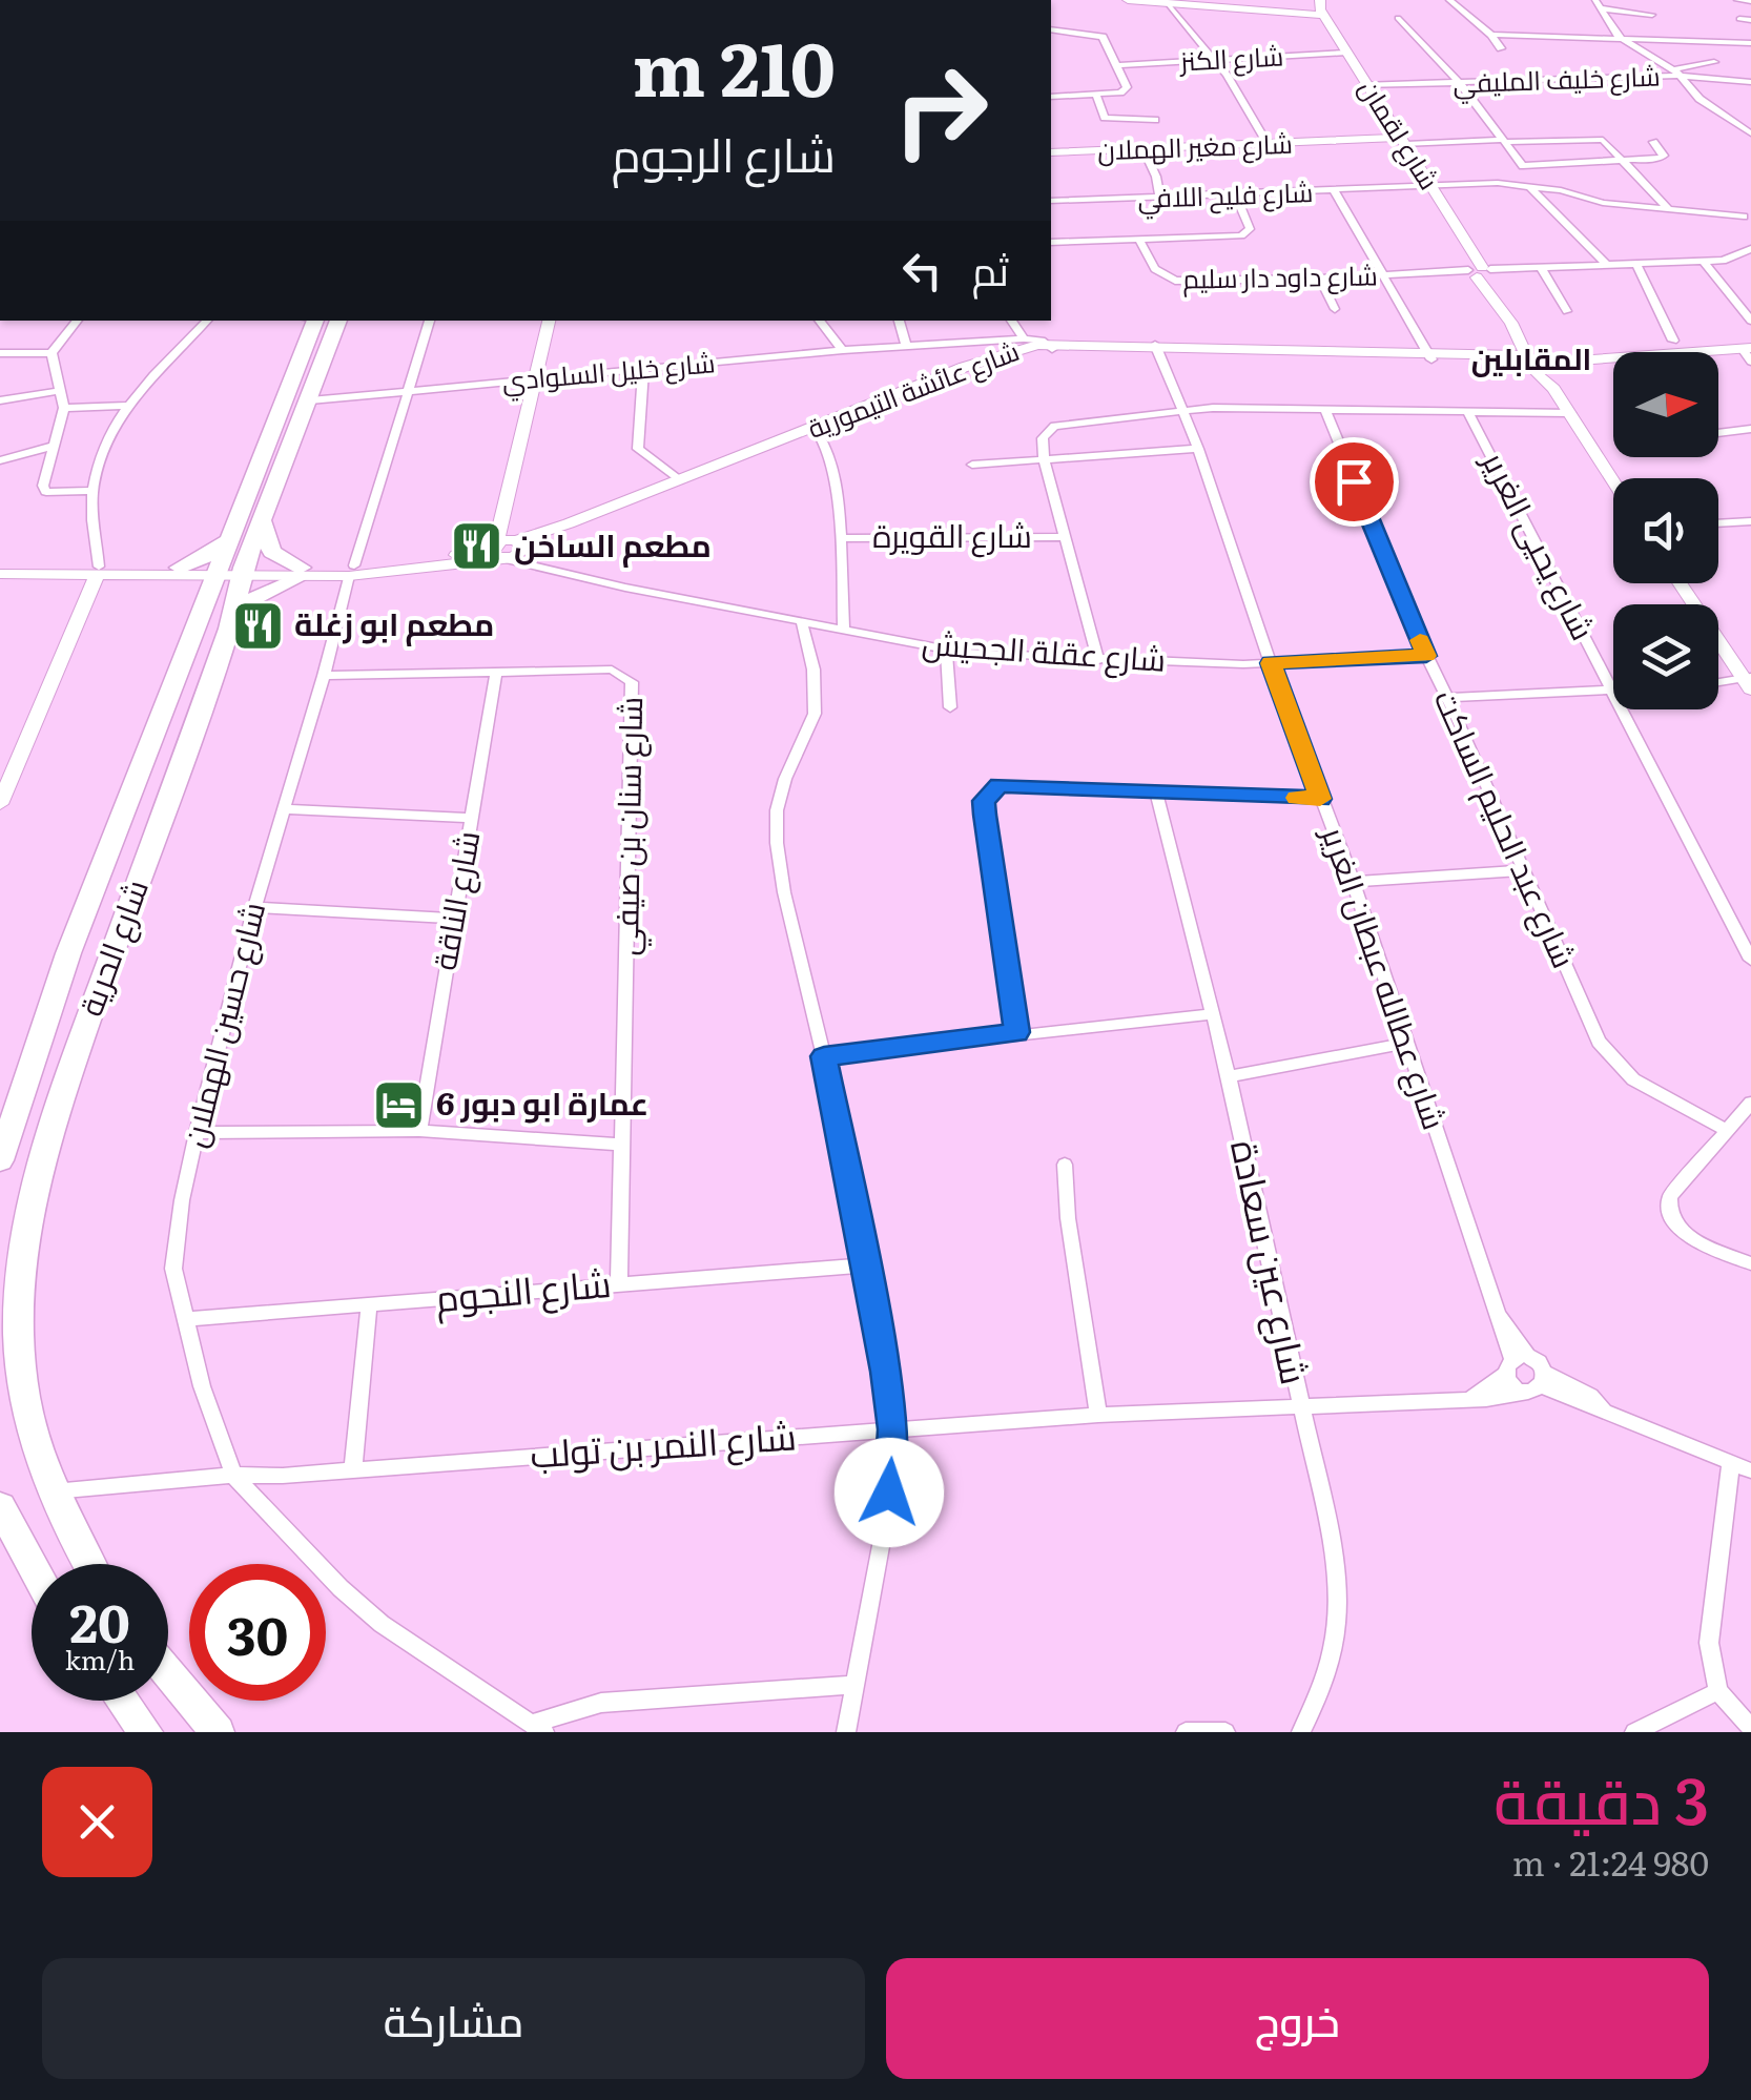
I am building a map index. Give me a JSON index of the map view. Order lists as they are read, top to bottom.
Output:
{
  "streets": {
    "highway": ["شارع الحرية"],
    "street": [
      "شارع الكنز",
      "شارع خليف المليفي",
      "شارع لقمان",
      "شارع مغير الهملان",
      "شارع فليح اللافي",
      "شارع داود دار سليم",
      "شارع خليل السلوادي",
      "شارع عائشة التيمورية",
      "شارع القويرة",
      "شارع يحيى الغرير",
      "شارع عقلة الجحيش",
      "شارع سنان بن صيفي",
      "شارع عبد الحليم الساكت",
      "شارع الناقة",
      "شارع عطالله عبطان الغرير",
      "شارع حسين الهملان",
      "شارع عين سعادة",
      "شارع النجوم",
      "شارع النمر بن تولب"
    ]
  },
  "crossings": [
    ["شارع الكنز", "شارع لقمان"],
    ["شارع خليف المليفي", "شارع لقمان"],
    ["شارع لقمان", "شارع مغير الهملان"],
    ["شارع لقمان", "شارع داود دار سليم"],
    ["شارع لقمان", "شارع عائشة التيمورية"],
    ["شارع فليح اللافي", "شارع داود دار سليم"],
    ["شارع فليح اللافي", "شارع عائشة التيمورية"],
    ["شارع خليل السلوادي", "شارع عائشة التيمورية"],
    ["شارع خليل السلوادي", "شارع الحرية"],
    ["شارع خليل السلوادي", "شارع حسين الهملان"],
    ["شارع عائشة التيمورية", "شارع عقلة الجحيش"],
    ["شارع عائشة التيمورية", "شارع عطالله عبطان الغرير"],
    ["شارع عقلة الجحيش", "شارع عبد الحليم الساكت"],
    ["شارع عقلة الجحيش", "شارع عطالله عبطان الغرير"],
    ["شارع سنان بن صيفي", "شارع الناقة"],
    ["شارع سنان بن صيفي", "شارع حسين الهملان"],
    ["شارع سنان بن صيفي", "شارع النجوم"],
    ["شارع الحرية", "شارع النمر بن تولب"],
    ["شارع عطالله عبطان الغرير", "شارع النمر بن تولب"],
    ["شارع حسين الهملان", "شارع النجوم"],
    ["شارع حسين الهملان", "شارع النمر بن تولب"],
    ["شارع عين سعادة", "شارع النمر بن تولب"]
  ],
  "districts": ["المقابلين"],
  "places": {
    "restaurant": ["مطعم الساخن", "مطعم ابو زغلة"],
    "hotel": ["عمارة ابو دبور 6"]
  },
  "north": "right",
  "page": {
    "turn": ["210 m", "شارع الرجوم"],
    "then": "ثم",
    "speed": "20 km/h",
    "limit": "30",
    "heading": ["3 دقيقة", "980 m · 21:24"],
    "buttons": ["خروج", "مشاركة"]
  }
}
